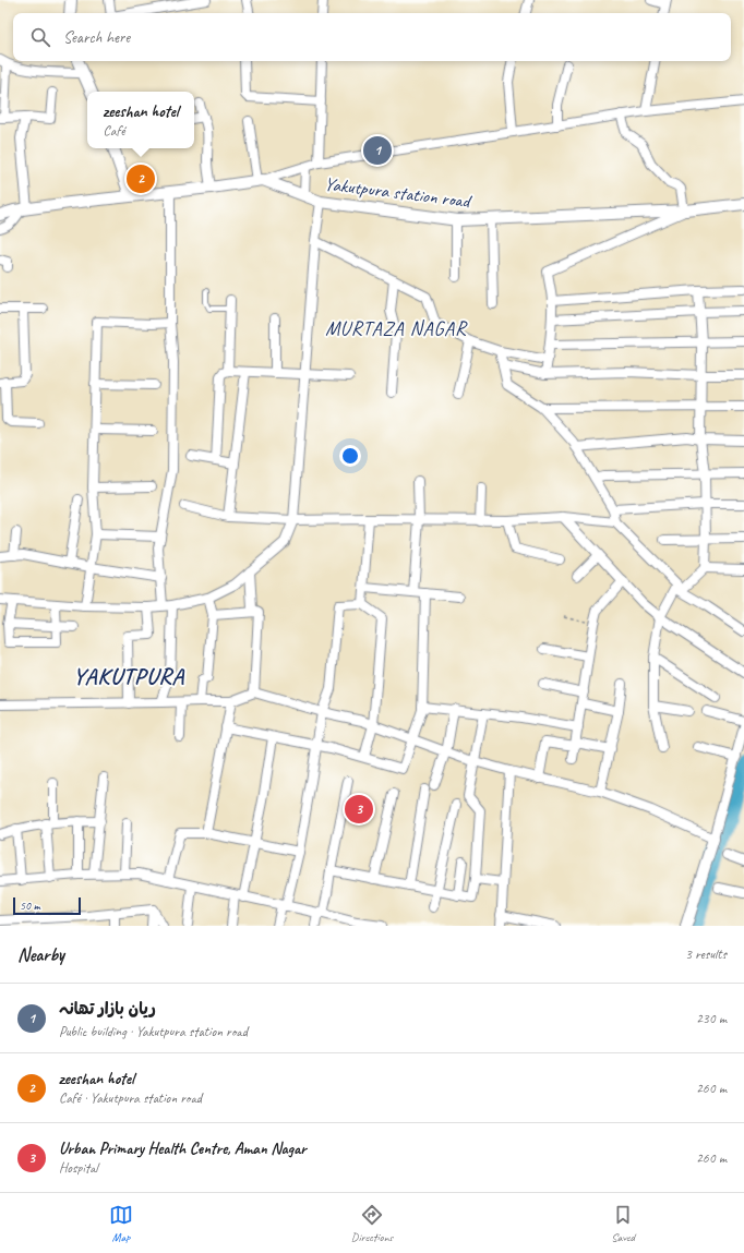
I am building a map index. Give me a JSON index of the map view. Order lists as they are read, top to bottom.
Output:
{
  "streets": {
    "street": ["Yakutpura station road"]
  },
  "districts": ["MURTAZA NAGAR", "YAKUTPURA"],
  "scale_bar": "50 m",
  "page": {
    "search": "Search here",
    "popup": ["zeeshan hotel", "Café"],
    "pins": ["1", "2", "3"],
    "scale": "50 m",
    "heading": ["Nearby", "3 results"],
    "list": [
      {
        "mark": "1",
        "name": "ریان بازار تھانہ",
        "note": "Public building · Yakutpura station road",
        "value": "230 m"
      },
      {
        "mark": "2",
        "name": "zeeshan hotel",
        "note": "Café · Yakutpura station road",
        "value": "260 m"
      },
      {
        "mark": "3",
        "name": "Urban Primary Health Centre, Aman Nagar",
        "note": "Hospital",
        "value": "260 m"
      }
    ],
    "nav": ["Map", "Directions", "Saved"]
  }
}
